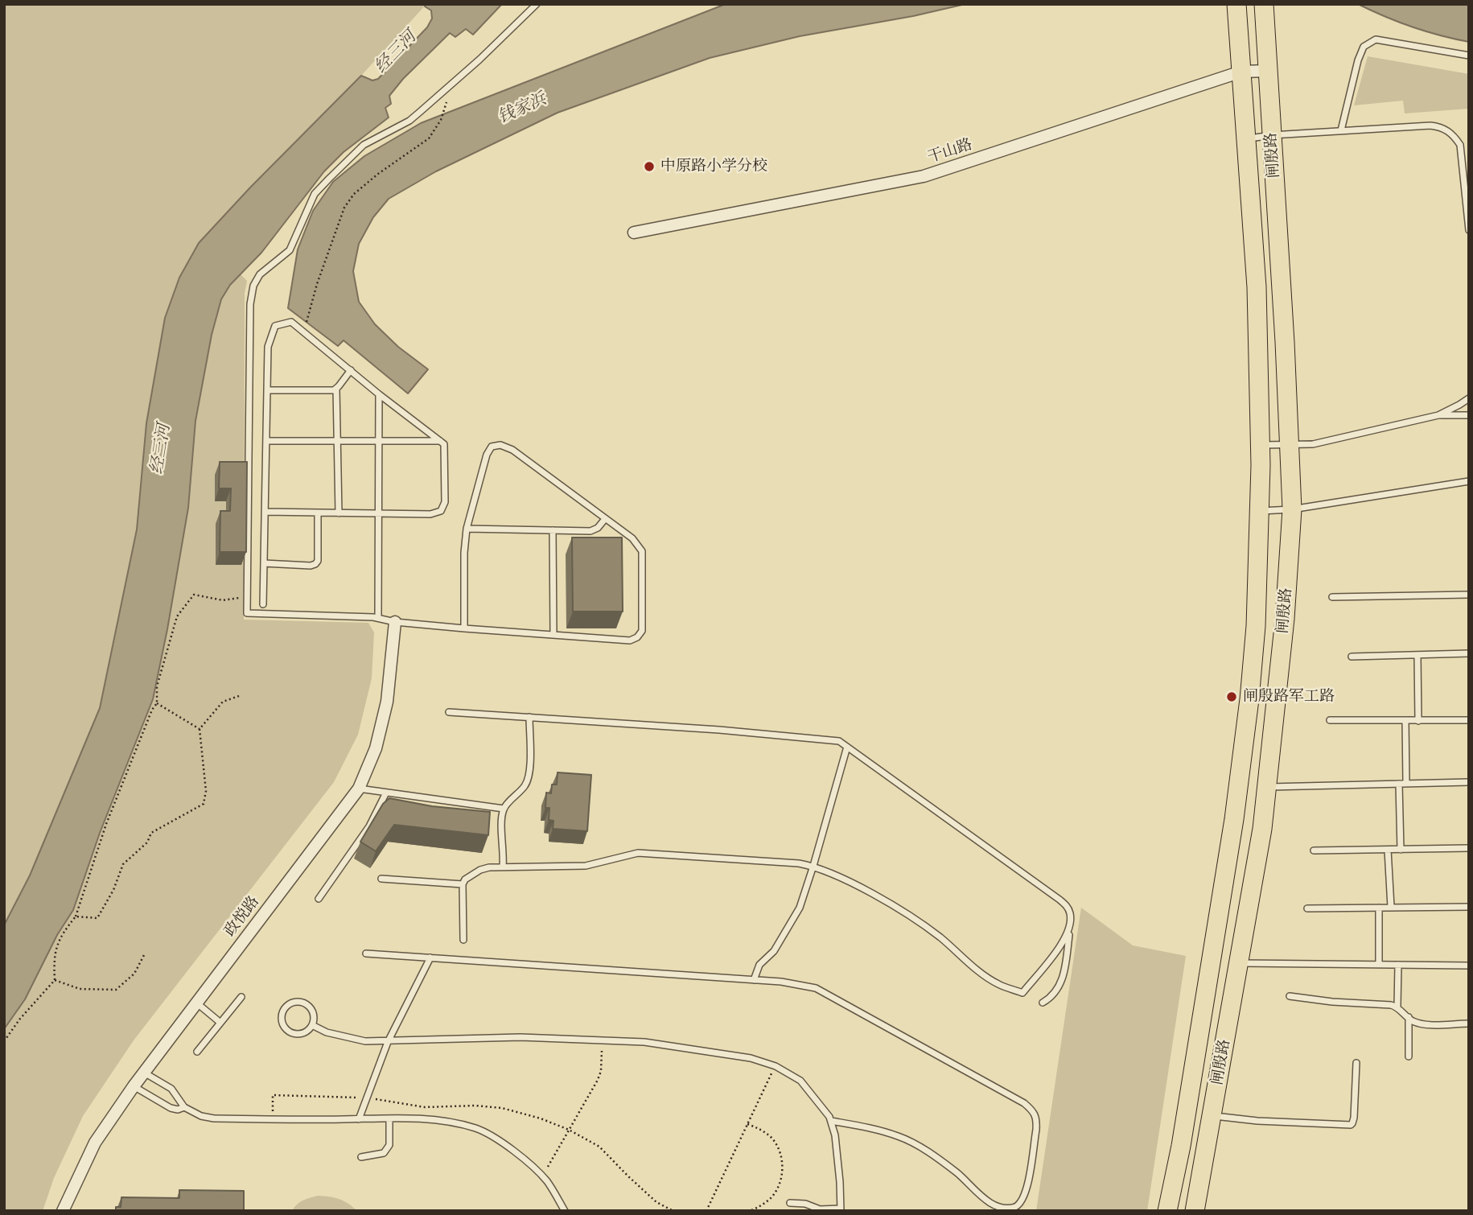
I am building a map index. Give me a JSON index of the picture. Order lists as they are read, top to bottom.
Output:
{
  "streets": {
    "main road": ["闸殷路"],
    "street": ["干山路", "政悦路"]
  },
  "crossings": [
    ["干山路", "闸殷路"]
  ],
  "water": ["经三河", "钱家浜"],
  "places": ["中原路小学分校", "闸殷路军工路"]
}
